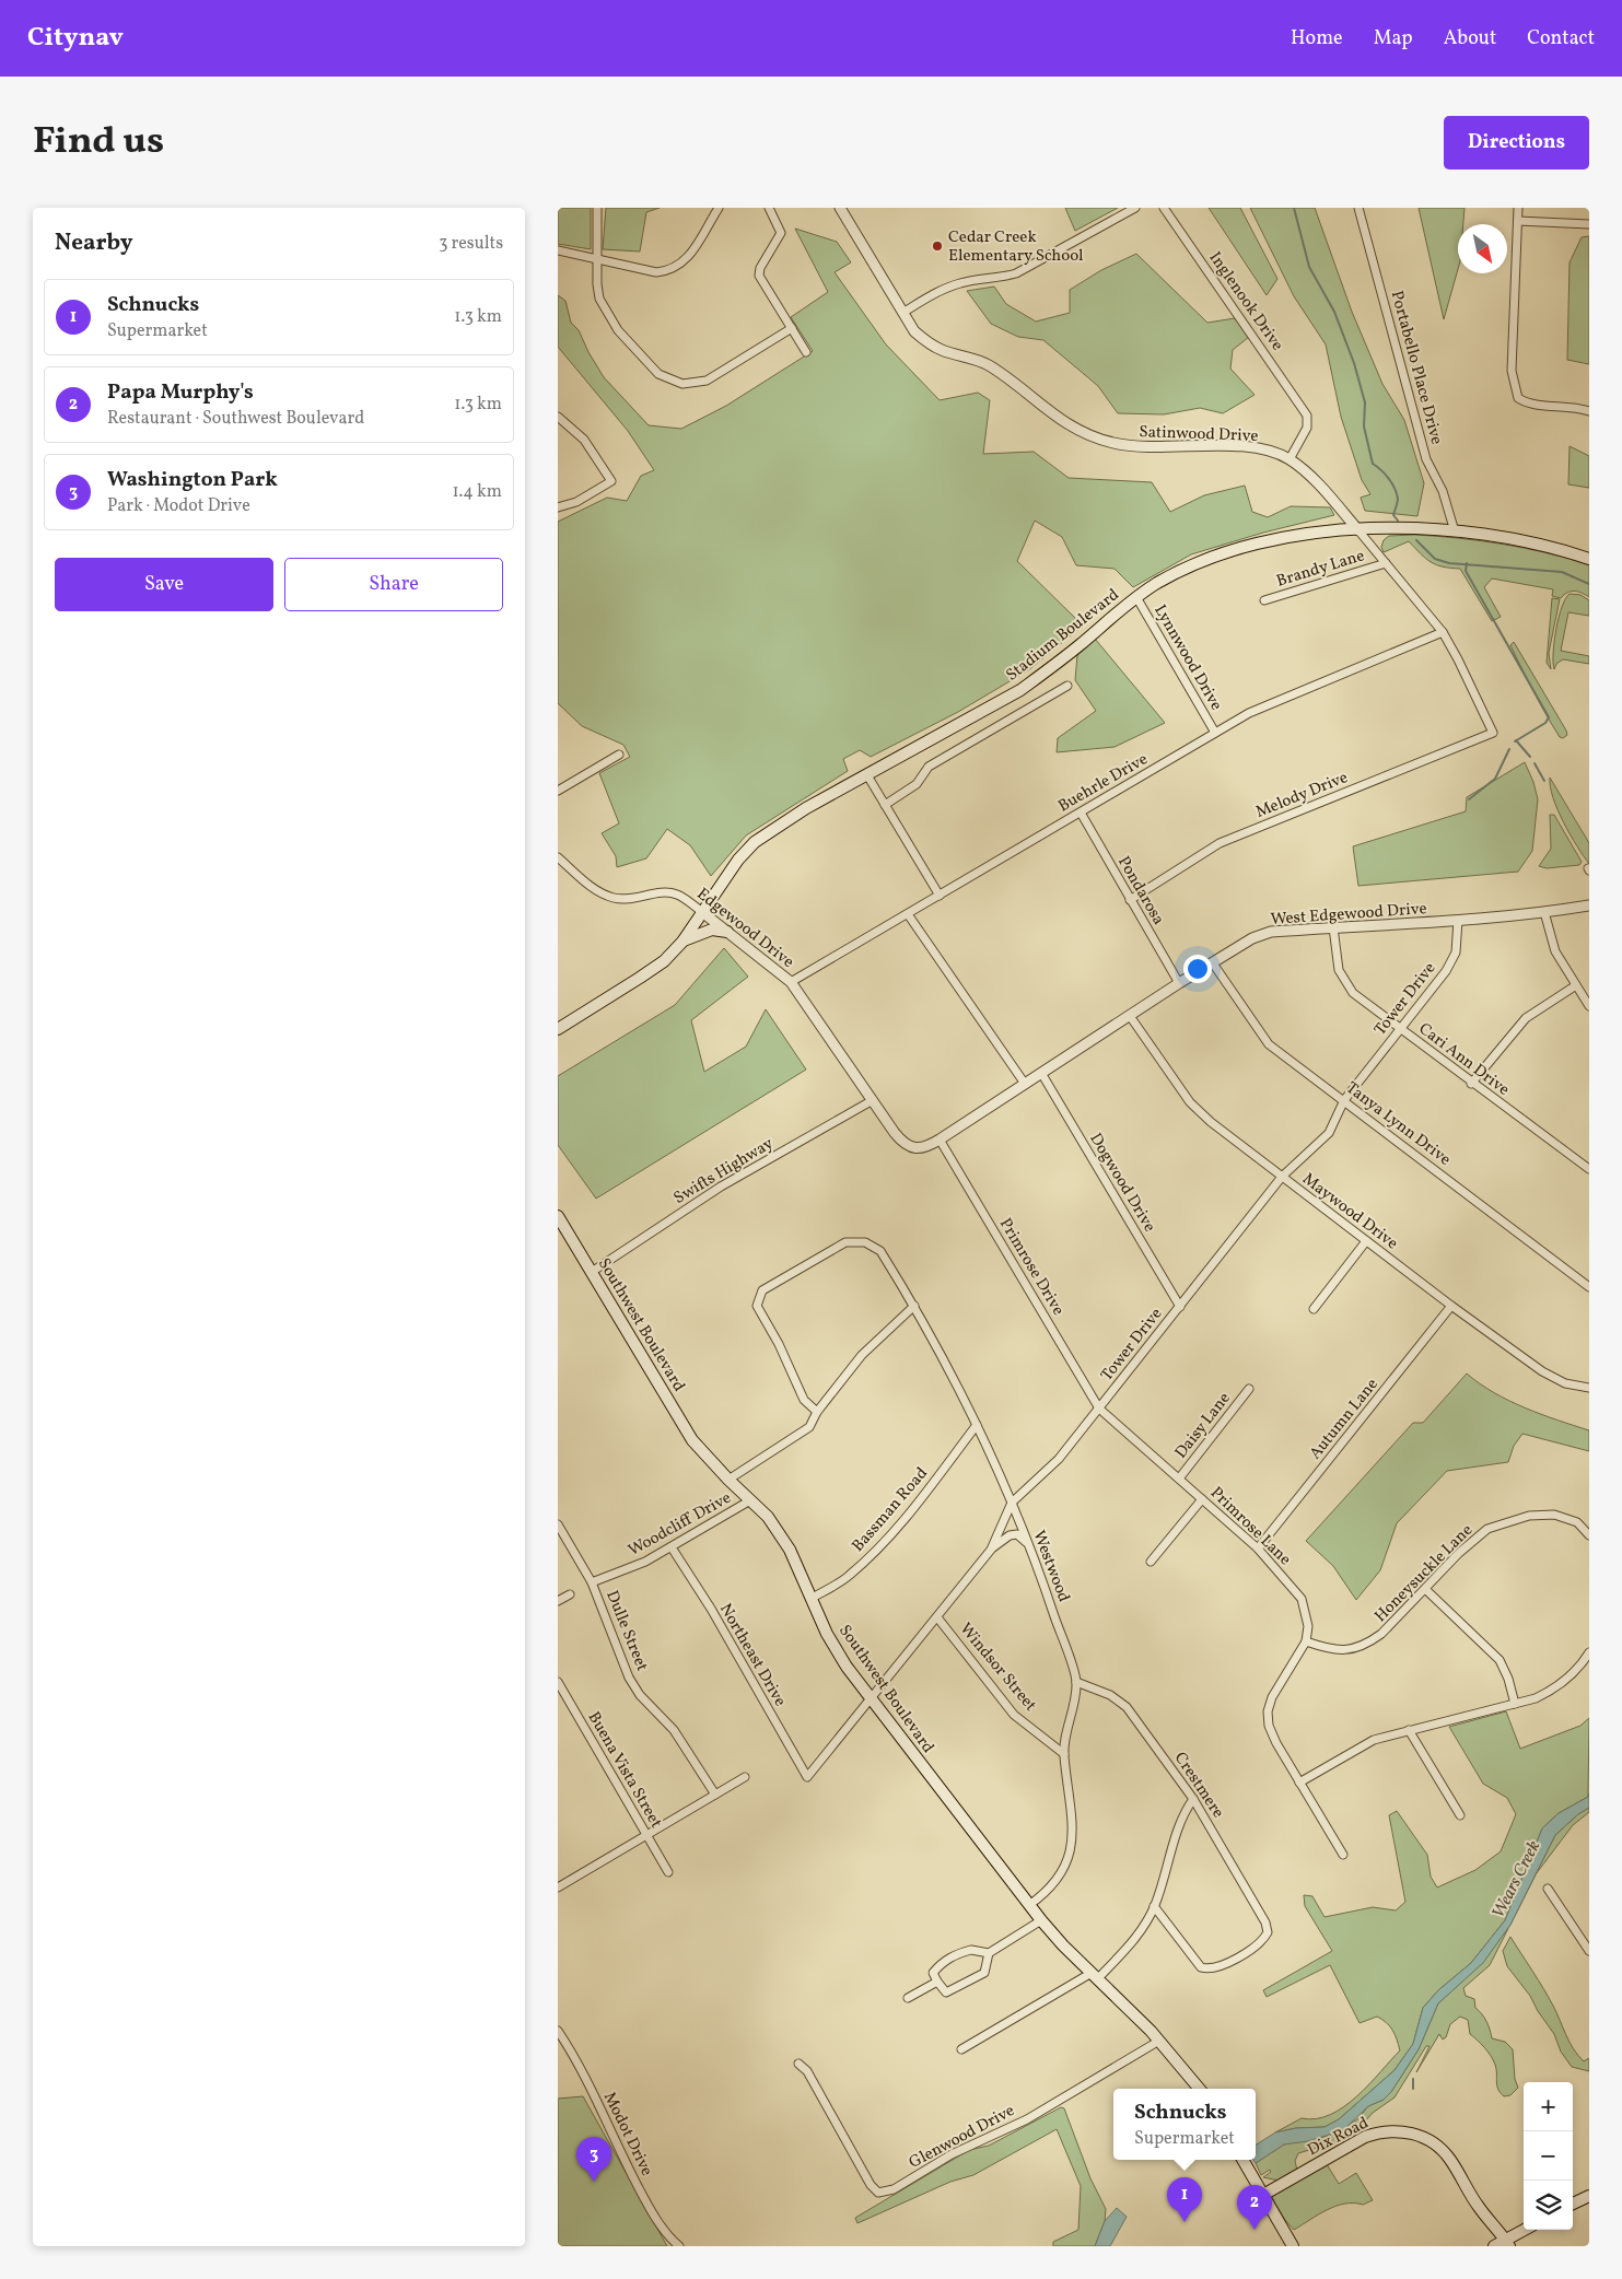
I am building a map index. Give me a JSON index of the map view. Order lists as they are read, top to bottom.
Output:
{
  "streets": {
    "main road": ["Stadium Boulevard", "Southwest Boulevard", "Dix Road"],
    "street": [
      "Inglenook Drive",
      "Portabello Place Drive",
      "Satinwood Drive",
      "Brandy Lane",
      "Lynnwood Drive",
      "Buehrle Drive",
      "Melody Drive",
      "Pondarosa",
      "West Edgewood Drive",
      "Edgewood Drive",
      "Tower Drive",
      "Cari Ann Drive",
      "Tanya Lynn Drive",
      "Swifts Highway",
      "Dogwood Drive",
      "Maywood Drive",
      "Primrose Drive",
      "Autumn Lane",
      "Daisy Lane",
      "Bassman Road",
      "Woodcliff Drive",
      "Primrose Lane",
      "Westwood",
      "Honeysuckle Lane",
      "Dulle Street",
      "Northeast Drive",
      "Windsor Street",
      "Buena Vista Street",
      "Crestmere",
      "Modot Drive",
      "Glenwood Drive"
    ]
  },
  "crossings": [
    ["Inglenook Drive", "Satinwood Drive"],
    ["Portabello Place Drive", "Stadium Boulevard"],
    ["Satinwood Drive", "Brandy Lane"],
    ["Satinwood Drive", "Stadium Boulevard"],
    ["Satinwood Drive", "Buehrle Drive"],
    ["Satinwood Drive", "Melody Drive"],
    ["Stadium Boulevard", "Lynnwood Drive"],
    ["Stadium Boulevard", "Edgewood Drive"],
    ["Lynnwood Drive", "Buehrle Drive"],
    ["Buehrle Drive", "Pondarosa"],
    ["Buehrle Drive", "Edgewood Drive"],
    ["Melody Drive", "Pondarosa"],
    ["Pondarosa", "West Edgewood Drive"],
    ["West Edgewood Drive", "Edgewood Drive"],
    ["West Edgewood Drive", "Tower Drive"],
    ["West Edgewood Drive", "Cari Ann Drive"],
    ["West Edgewood Drive", "Tanya Lynn Drive"],
    ["West Edgewood Drive", "Dogwood Drive"],
    ["West Edgewood Drive", "Maywood Drive"],
    ["West Edgewood Drive", "Primrose Drive"],
    ["Edgewood Drive", "Swifts Highway"],
    ["Edgewood Drive", "Primrose Drive"],
    ["Tower Drive", "Cari Ann Drive"],
    ["Tower Drive", "Tanya Lynn Drive"],
    ["Tower Drive", "Dogwood Drive"],
    ["Tower Drive", "Maywood Drive"],
    ["Tower Drive", "Primrose Drive"],
    ["Tower Drive", "Southwest Boulevard"],
    ["Tower Drive", "Primrose Lane"],
    ["Tower Drive", "Westwood"],
    ["Tower Drive", "Northeast Drive"],
    ["Tower Drive", "Windsor Street"],
    ["Swifts Highway", "Southwest Boulevard"],
    ["Maywood Drive", "Autumn Lane"],
    ["Primrose Drive", "Primrose Lane"],
    ["Southwest Boulevard", "Bassman Road"],
    ["Southwest Boulevard", "Woodcliff Drive"],
    ["Southwest Boulevard", "Westwood"],
    ["Southwest Boulevard", "Glenwood Drive"],
    ["Autumn Lane", "Primrose Lane"],
    ["Daisy Lane", "Primrose Lane"],
    ["Bassman Road", "Westwood"],
    ["Woodcliff Drive", "Dulle Street"],
    ["Woodcliff Drive", "Northeast Drive"],
    ["Primrose Lane", "Honeysuckle Lane"],
    ["Westwood", "Windsor Street"],
    ["Westwood", "Crestmere"]
  ],
  "water": ["Wears Creek"],
  "places": ["Cedar Creek Elementary School"],
  "north": "bottom right",
  "page": {
    "header": "Citynav",
    "nav": [
      "Home",
      "Map",
      "About",
      "Contact"
    ],
    "title": "Find us",
    "buttons": [
      "Directions",
      ["Save", "Share"]
    ],
    "heading": ["Nearby", "3 results"],
    "list": [
      {
        "mark": "1",
        "name": "Schnucks",
        "note": "Supermarket",
        "value": "1.3 km"
      },
      {
        "mark": "2",
        "name": "Papa Murphy's",
        "note": "Restaurant · Southwest Boulevard",
        "value": "1.3 km"
      },
      {
        "mark": "3",
        "name": "Washington Park",
        "note": "Park · Modot Drive",
        "value": "1.4 km"
      }
    ],
    "map_buttons": ["+", "−"],
    "popup": ["Schnucks", "Supermarket"],
    "pins": ["3", "1", "2"]
  }
}
